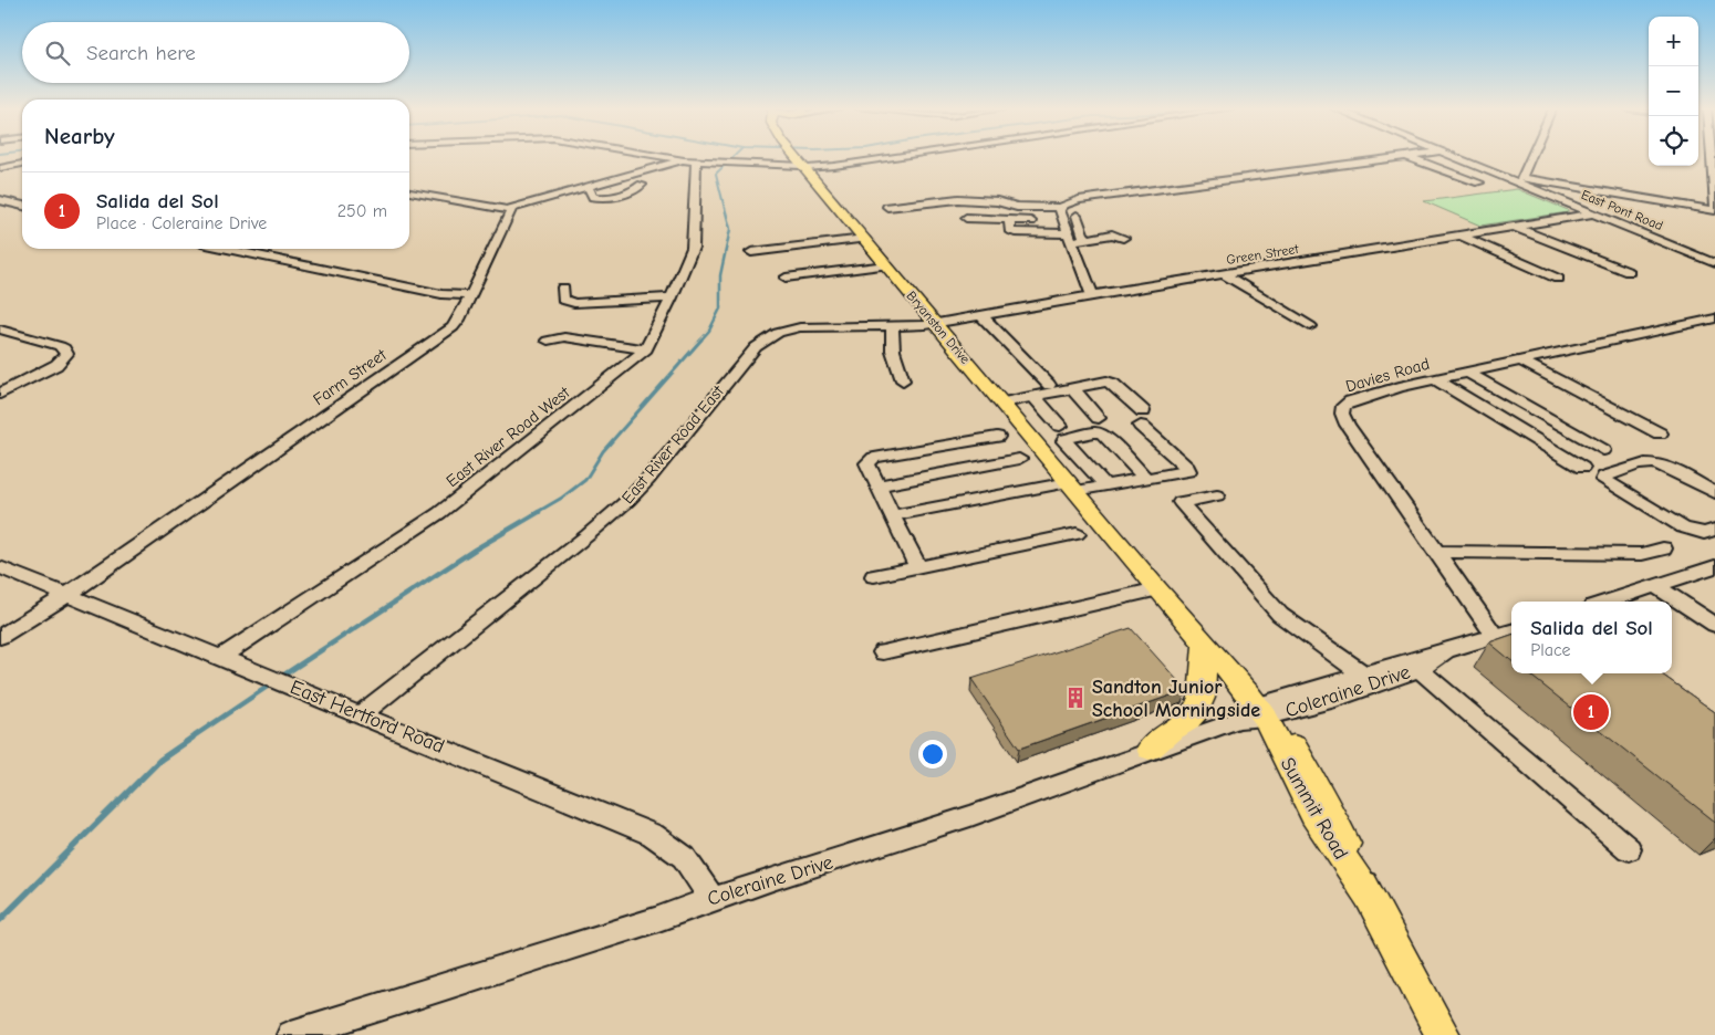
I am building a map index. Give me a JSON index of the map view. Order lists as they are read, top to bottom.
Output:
{
  "streets": {
    "main road": ["Bryanston Drive", "Summit Road"],
    "street": [
      "East Pont Road",
      "Green Street",
      "Davies Road",
      "Farm Street",
      "East River Road West",
      "East River Road East",
      "Coleraine Drive",
      "East Hertford Road"
    ]
  },
  "crossings": [
    ["East Pont Road", "Green Street"],
    ["Green Street", "Bryanston Drive"],
    ["Green Street", "East River Road East"],
    ["Bryanston Drive", "East River Road East"],
    ["Bryanston Drive", "Coleraine Drive"],
    ["Bryanston Drive", "Summit Road"],
    ["Davies Road", "Coleraine Drive"],
    ["Farm Street", "East Hertford Road"],
    ["East River Road West", "East Hertford Road"],
    ["East River Road East", "East Hertford Road"],
    ["Coleraine Drive", "East Hertford Road"],
    ["Coleraine Drive", "Summit Road"]
  ],
  "places": {
    "building": ["Sandton Junior School Morningside"]
  },
  "page": {
    "map_buttons": ["+", "−"],
    "search": "Search here",
    "heading": "Nearby",
    "list": [
      {
        "mark": "1",
        "name": "Salida del Sol",
        "note": "Place · Coleraine Drive",
        "value": "250 m"
      }
    ],
    "popup": ["Salida del Sol", "Place"],
    "pins": "1"
  }
}
